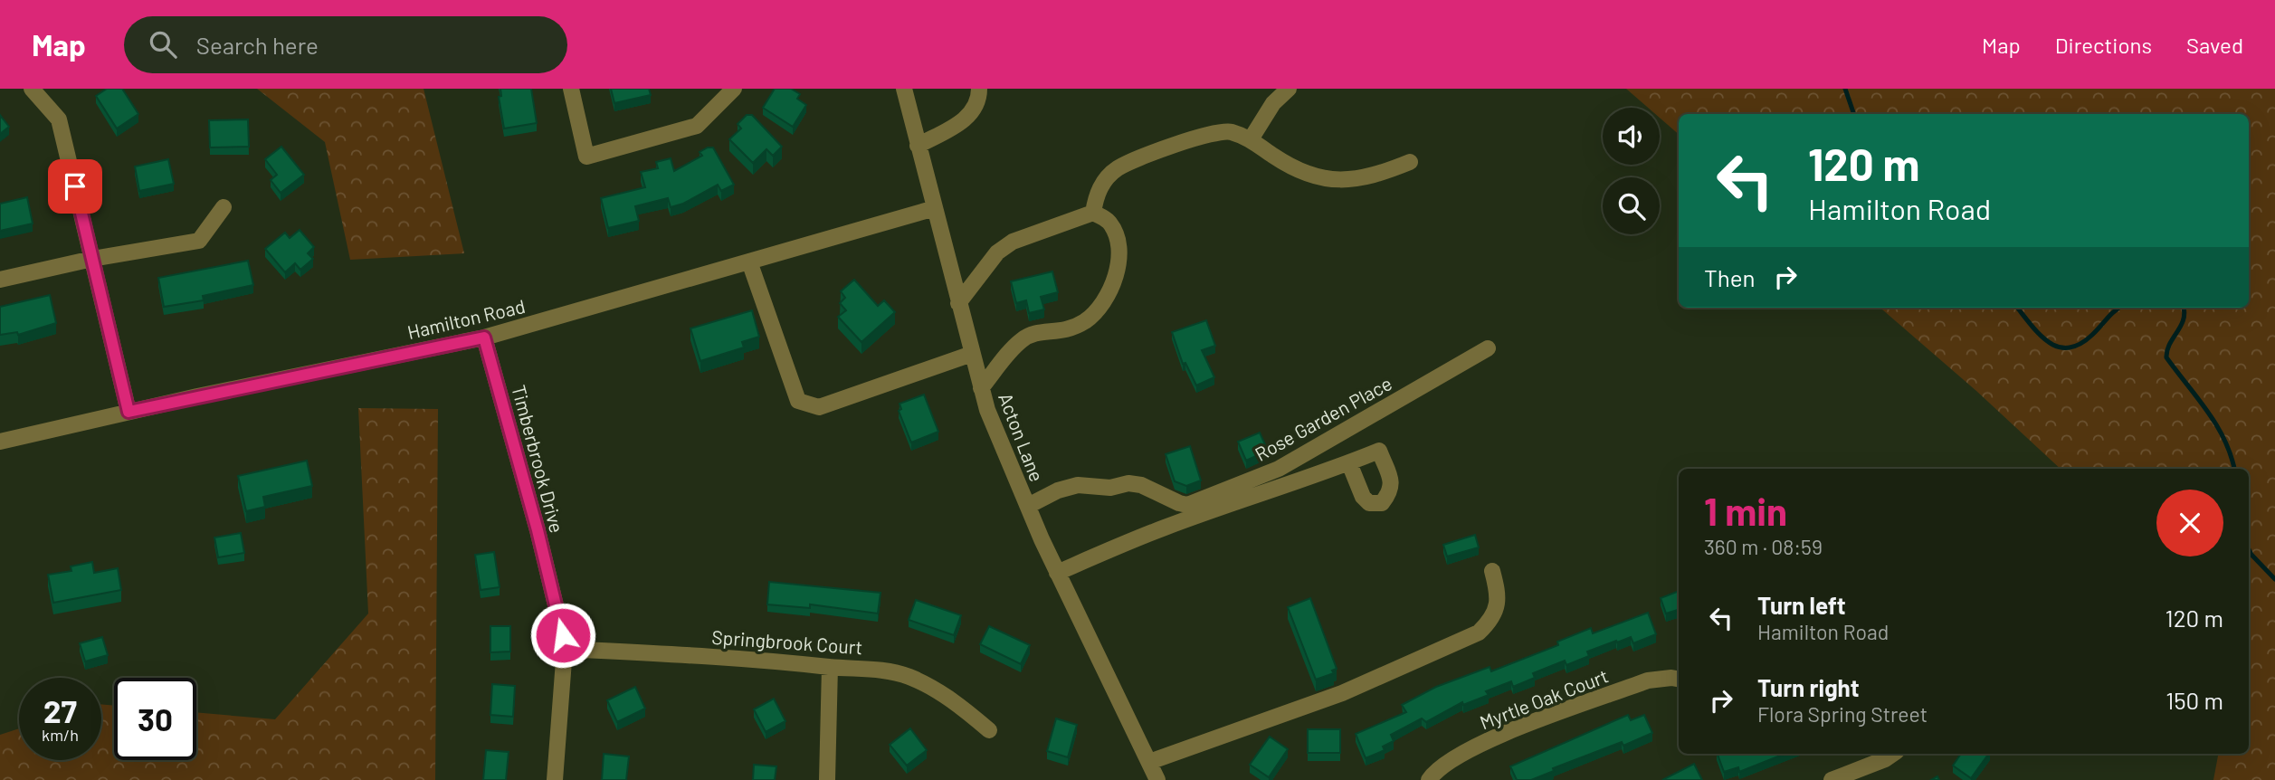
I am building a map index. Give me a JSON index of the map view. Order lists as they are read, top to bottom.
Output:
{
  "streets": {
    "street": [
      "Hamilton Road",
      "Rose Garden Place",
      "Acton Lane",
      "Timberbrook Drive",
      "Springbrook Court",
      "Myrtle Oak Court"
    ]
  },
  "crossings": [
    ["Hamilton Road", "Acton Lane"],
    ["Hamilton Road", "Timberbrook Drive"],
    ["Rose Garden Place", "Acton Lane"],
    ["Timberbrook Drive", "Springbrook Court"]
  ],
  "page": {
    "header": "Map",
    "search": "Search here",
    "nav": ["Map", "Directions", "Saved"],
    "turn": ["120 m", "Hamilton Road"],
    "then": "Then",
    "heading": ["1 min", "360 m · 08:59"],
    "list": [
      {
        "name": "Turn left",
        "note": "Hamilton Road",
        "value": "120 m"
      },
      {
        "name": "Turn right",
        "note": "Flora Spring Street",
        "value": "150 m"
      }
    ],
    "speed": "27 km/h",
    "limit": "30"
  }
}
